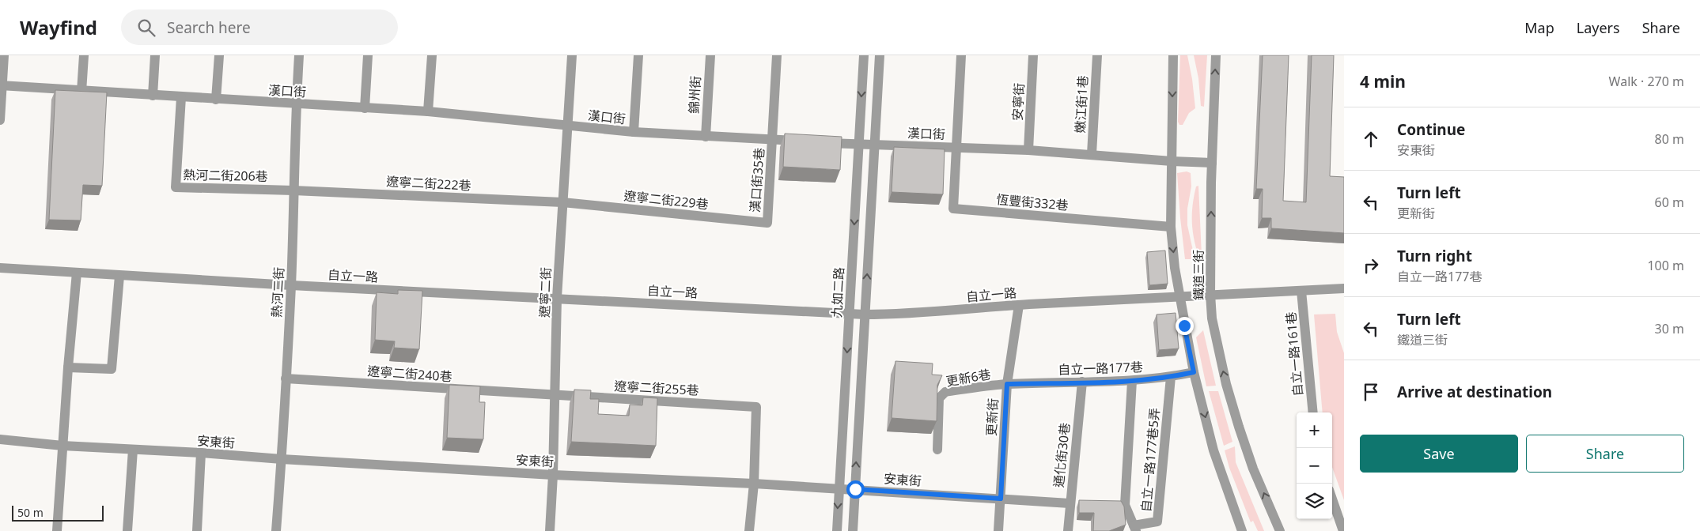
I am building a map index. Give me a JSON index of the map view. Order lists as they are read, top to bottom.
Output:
{
  "streets": {
    "street": [
      "漢口街",
      "錦州街",
      "安寧街",
      "嫩江街1巷",
      "熱河二街206巷",
      "漢口街35巷",
      "遼寧二街222巷",
      "遼寧二街229巷",
      "恆豐街332巷",
      "鐵道三街",
      "自立一路",
      "熱河二街",
      "遼寧二街",
      "九如二路",
      "自立一路161巷",
      "自立一路177巷",
      "遼寧二街240巷",
      "更新6巷",
      "遼寧二街255巷",
      "更新街",
      "安東街",
      "通化街30巷",
      "自立一路177巷5弄"
    ]
  },
  "crossings": [
    ["漢口街", "錦州街"],
    ["漢口街", "安寧街"],
    ["漢口街", "嫩江街1巷"],
    ["漢口街", "熱河二街206巷"],
    ["漢口街", "漢口街35巷"],
    ["漢口街", "恆豐街332巷"],
    ["漢口街", "鐵道三街"],
    ["漢口街", "熱河二街"],
    ["漢口街", "遼寧二街"],
    ["漢口街", "九如二路"],
    ["熱河二街206巷", "遼寧二街222巷"],
    ["熱河二街206巷", "熱河二街"],
    ["漢口街35巷", "遼寧二街229巷"],
    ["遼寧二街222巷", "遼寧二街229巷"],
    ["遼寧二街222巷", "熱河二街"],
    ["遼寧二街222巷", "遼寧二街"],
    ["遼寧二街229巷", "遼寧二街"],
    ["恆豐街332巷", "鐵道三街"],
    ["鐵道三街", "自立一路"],
    ["鐵道三街", "自立一路177巷"],
    ["自立一路", "熱河二街"],
    ["自立一路", "遼寧二街"],
    ["自立一路", "九如二路"],
    ["自立一路", "自立一路161巷"],
    ["自立一路", "更新街"],
    ["熱河二街", "遼寧二街240巷"],
    ["熱河二街", "安東街"],
    ["遼寧二街", "遼寧二街240巷"],
    ["遼寧二街", "遼寧二街255巷"],
    ["遼寧二街", "安東街"],
    ["九如二路", "安東街"],
    ["自立一路177巷", "更新6巷"],
    ["自立一路177巷", "更新街"],
    ["自立一路177巷", "通化街30巷"],
    ["自立一路177巷", "自立一路177巷5弄"],
    ["遼寧二街240巷", "遼寧二街255巷"],
    ["更新6巷", "更新街"],
    ["遼寧二街255巷", "安東街"],
    ["更新街", "安東街"],
    ["安東街", "通化街30巷"]
  ],
  "scale_bar": "50 m",
  "page": {
    "header": "Wayfind",
    "search": "Search here",
    "nav": ["Map", "Layers", "Share"],
    "heading": ["4 min", "Walk · 270 m"],
    "list": [
      ["Continue", "安東街", "80 m"],
      ["Turn left", "更新街", "60 m"],
      ["Turn right", "自立一路177巷", "100 m"],
      ["Turn left", "鐵道三街", "30 m"],
      "Arrive at destination"
    ],
    "map_buttons": ["+", "−"],
    "buttons": ["Save", "Share"],
    "scale": "50 m"
  }
}
